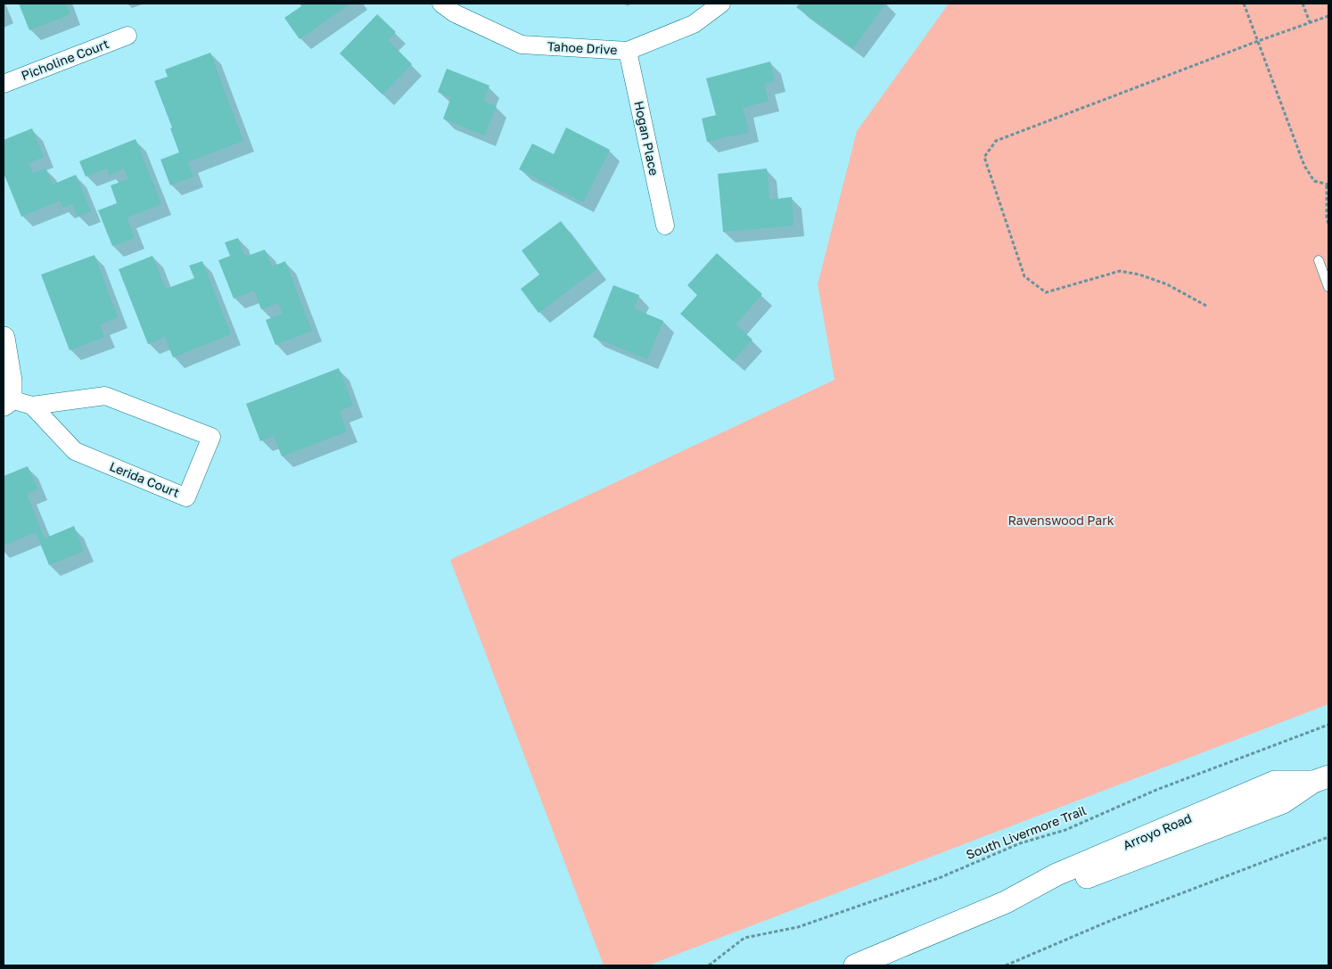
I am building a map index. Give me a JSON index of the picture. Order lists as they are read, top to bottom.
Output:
{
  "streets": {
    "street": [
      "Tahoe Drive",
      "Picholine Court",
      "Hogan Place",
      "Lerida Court",
      "Arroyo Road"
    ],
    "path": ["South Livermore Trail"]
  },
  "crossings": [
    ["Tahoe Drive", "Hogan Place"]
  ],
  "parks": ["Ravenswood Park"]
}
